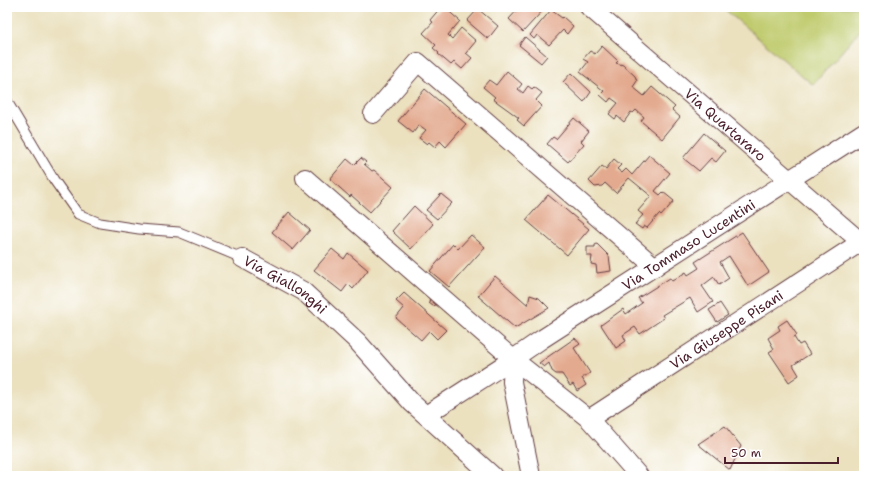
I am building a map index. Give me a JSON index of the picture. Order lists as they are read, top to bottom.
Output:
{
  "streets": {
    "street": [
      "Via Quartararo",
      "Via Tommaso Lucentini",
      "Via Giallonghi",
      "Via Giuseppe Pisani"
    ]
  },
  "crossings": [
    ["Via Quartararo", "Via Tommaso Lucentini"],
    ["Via Quartararo", "Via Giuseppe Pisani"],
    ["Via Tommaso Lucentini", "Via Giallonghi"]
  ],
  "scale_bar": "50 m"
}
